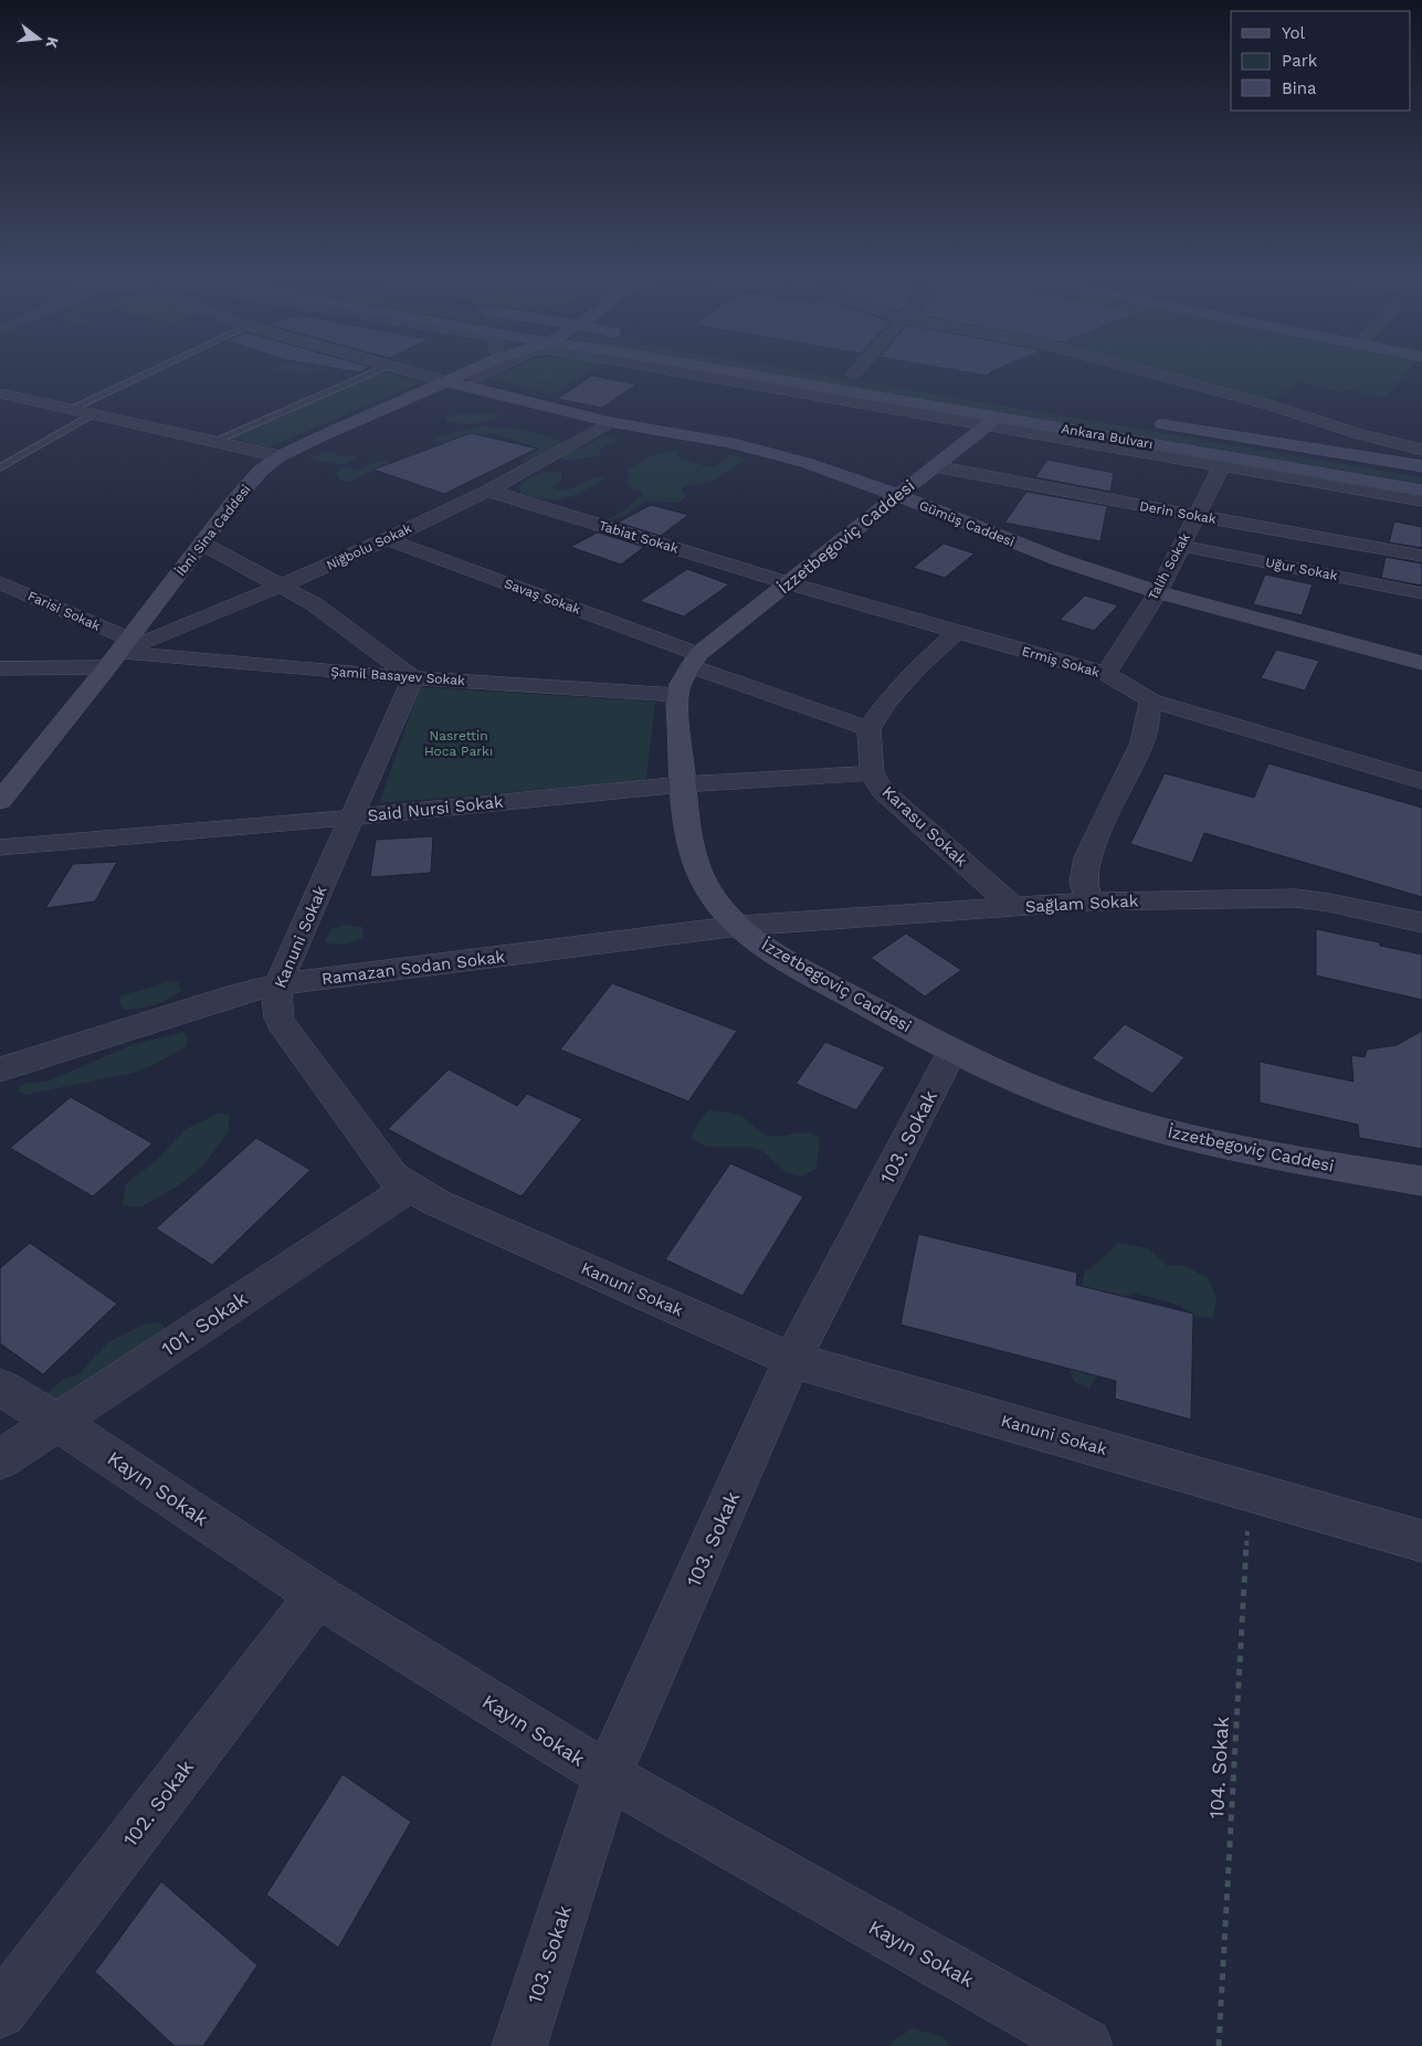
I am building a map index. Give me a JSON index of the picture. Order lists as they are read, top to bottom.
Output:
{
  "streets": {
    "street": [
      "Ankara Bulvarı",
      "Derin Sokak",
      "Gümüş Caddesi",
      "İbni Sina Caddesi",
      "Tabiat Sokak",
      "İzzetbegoviç Caddesi",
      "Niğbolu Sokak",
      "Talih Sokak",
      "Uğur Sokak",
      "Savaş Sokak",
      "Farisi Sokak",
      "Ermiş Sokak",
      "Şamil Basayev Sokak",
      "Said Nursi Sokak",
      "Karasu Sokak",
      "Sağlam Sokak",
      "Kanuni Sokak",
      "Ramazan Sodan Sokak",
      "103. Sokak",
      "101. Sokak",
      "Kayın Sokak",
      "102. Sokak"
    ],
    "path": ["104. Sokak"]
  },
  "crossings": [
    ["Derin Sokak", "İzzetbegoviç Caddesi"],
    ["Derin Sokak", "Talih Sokak"],
    ["Gümüş Caddesi", "İbni Sina Caddesi"],
    ["Gümüş Caddesi", "İzzetbegoviç Caddesi"],
    ["Gümüş Caddesi", "Niğbolu Sokak"],
    ["Gümüş Caddesi", "Talih Sokak"],
    ["İbni Sina Caddesi", "Niğbolu Sokak"],
    ["İbni Sina Caddesi", "Farisi Sokak"],
    ["İbni Sina Caddesi", "Şamil Basayev Sokak"],
    ["Tabiat Sokak", "İzzetbegoviç Caddesi"],
    ["Tabiat Sokak", "Niğbolu Sokak"],
    ["Tabiat Sokak", "Ermiş Sokak"],
    ["İzzetbegoviç Caddesi", "Savaş Sokak"],
    ["İzzetbegoviç Caddesi", "Ermiş Sokak"],
    ["İzzetbegoviç Caddesi", "Şamil Basayev Sokak"],
    ["İzzetbegoviç Caddesi", "Said Nursi Sokak"],
    ["İzzetbegoviç Caddesi", "Sağlam Sokak"],
    ["İzzetbegoviç Caddesi", "Ramazan Sodan Sokak"],
    ["İzzetbegoviç Caddesi", "103. Sokak"],
    ["Niğbolu Sokak", "Savaş Sokak"],
    ["Niğbolu Sokak", "Farisi Sokak"],
    ["Niğbolu Sokak", "Şamil Basayev Sokak"],
    ["Talih Sokak", "Uğur Sokak"],
    ["Talih Sokak", "Ermiş Sokak"],
    ["Savaş Sokak", "Karasu Sokak"],
    ["Farisi Sokak", "Şamil Basayev Sokak"],
    ["Şamil Basayev Sokak", "Kanuni Sokak"],
    ["Said Nursi Sokak", "Karasu Sokak"],
    ["Said Nursi Sokak", "Kanuni Sokak"],
    ["Karasu Sokak", "Sağlam Sokak"],
    ["Sağlam Sokak", "Ramazan Sodan Sokak"],
    ["Kanuni Sokak", "Ramazan Sodan Sokak"],
    ["Kanuni Sokak", "103. Sokak"],
    ["Kanuni Sokak", "101. Sokak"],
    ["Kanuni Sokak", "104. Sokak"],
    ["103. Sokak", "Kayın Sokak"],
    ["101. Sokak", "Kayın Sokak"],
    ["Kayın Sokak", "102. Sokak"]
  ],
  "parks": ["Nasrettin Hoca Parkı"],
  "legend": ["Yol", "Park", "Bina"],
  "north": "right"
}
